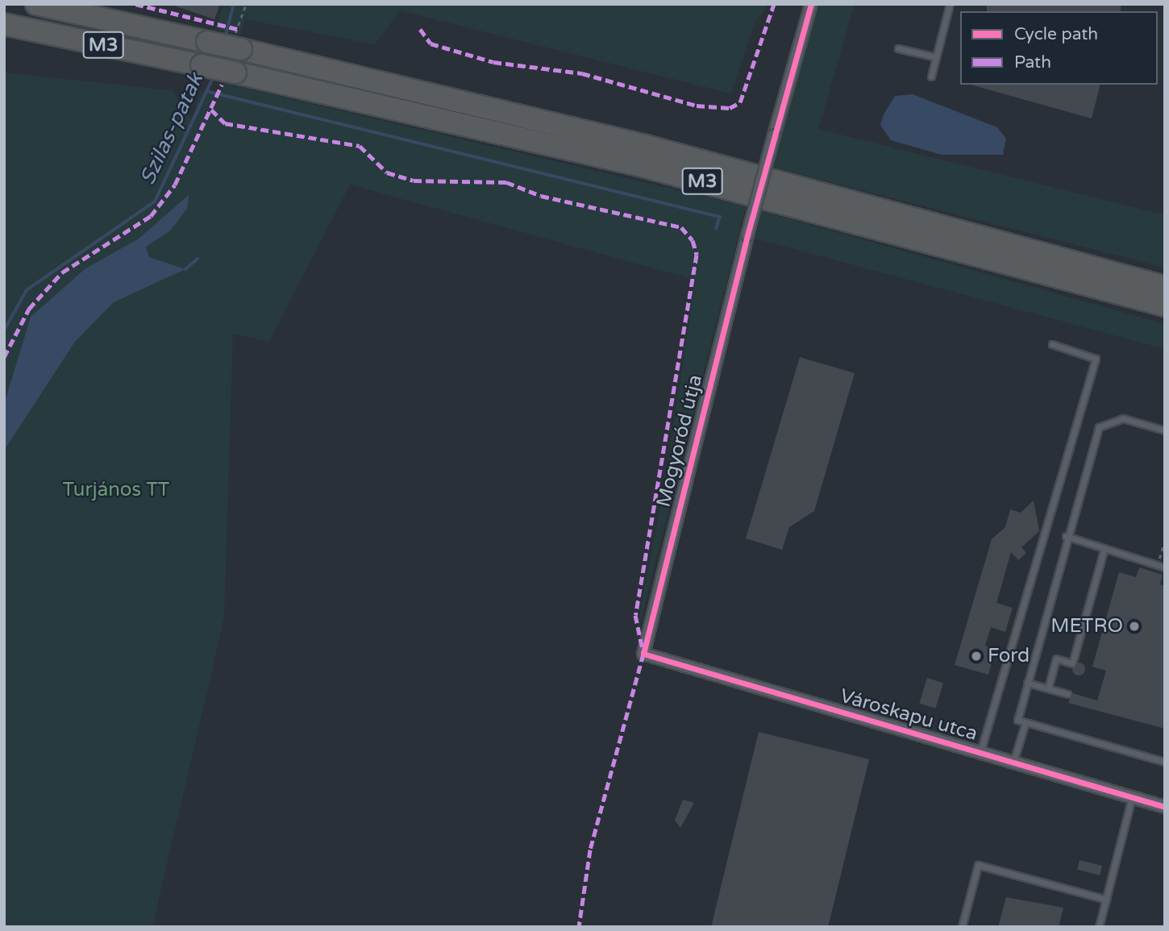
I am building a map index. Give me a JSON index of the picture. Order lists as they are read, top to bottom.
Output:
{
  "streets": {
    "highway": ["M3"],
    "street": ["Mogyoród útja", "Városkapu utca"]
  },
  "crossings": [
    ["Mogyoród útja", "Városkapu utca"]
  ],
  "water": ["Szilas-patak"],
  "parks": ["Turjános TT"],
  "places": ["METRO", "Ford"],
  "legend": ["Cycle path", "Path"]
}
